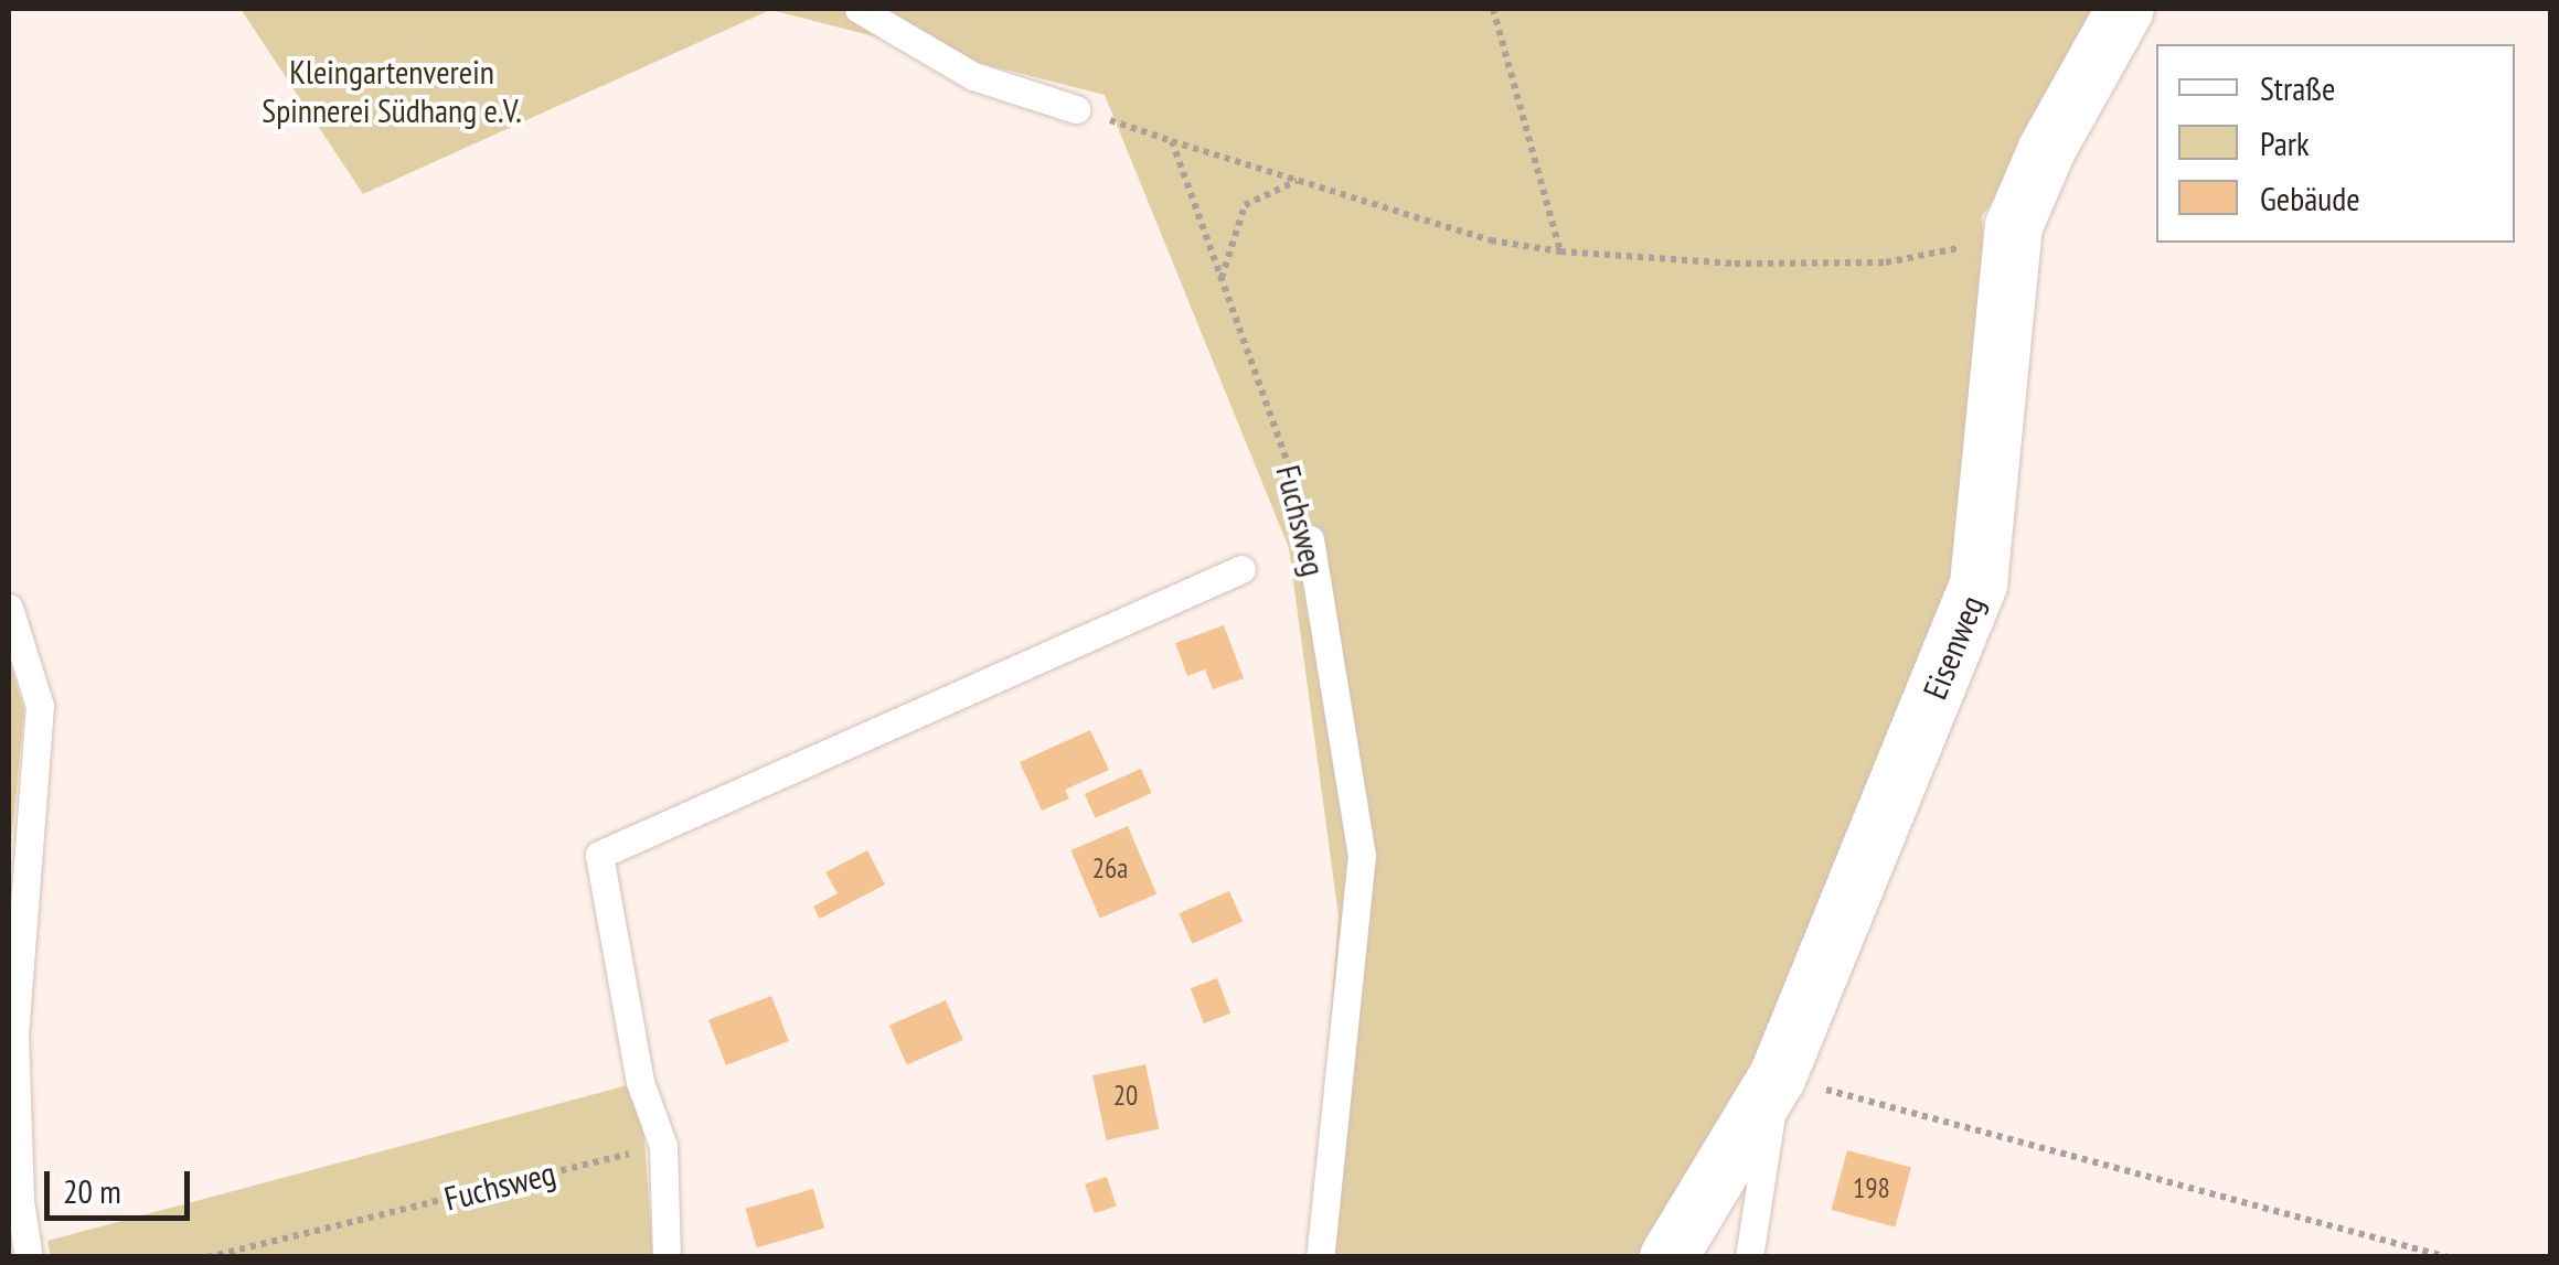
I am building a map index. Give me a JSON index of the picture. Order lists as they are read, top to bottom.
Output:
{
  "streets": {
    "street": ["Eisenweg"],
    "lane": ["Fuchsweg"]
  },
  "parks": ["Kleingartenverein Spinnerei Südhang e.V."],
  "house_numbers": ["26a", "20", "198"],
  "legend": ["Straße", "Park", "Gebäude"],
  "scale_bar": "20 m"
}
